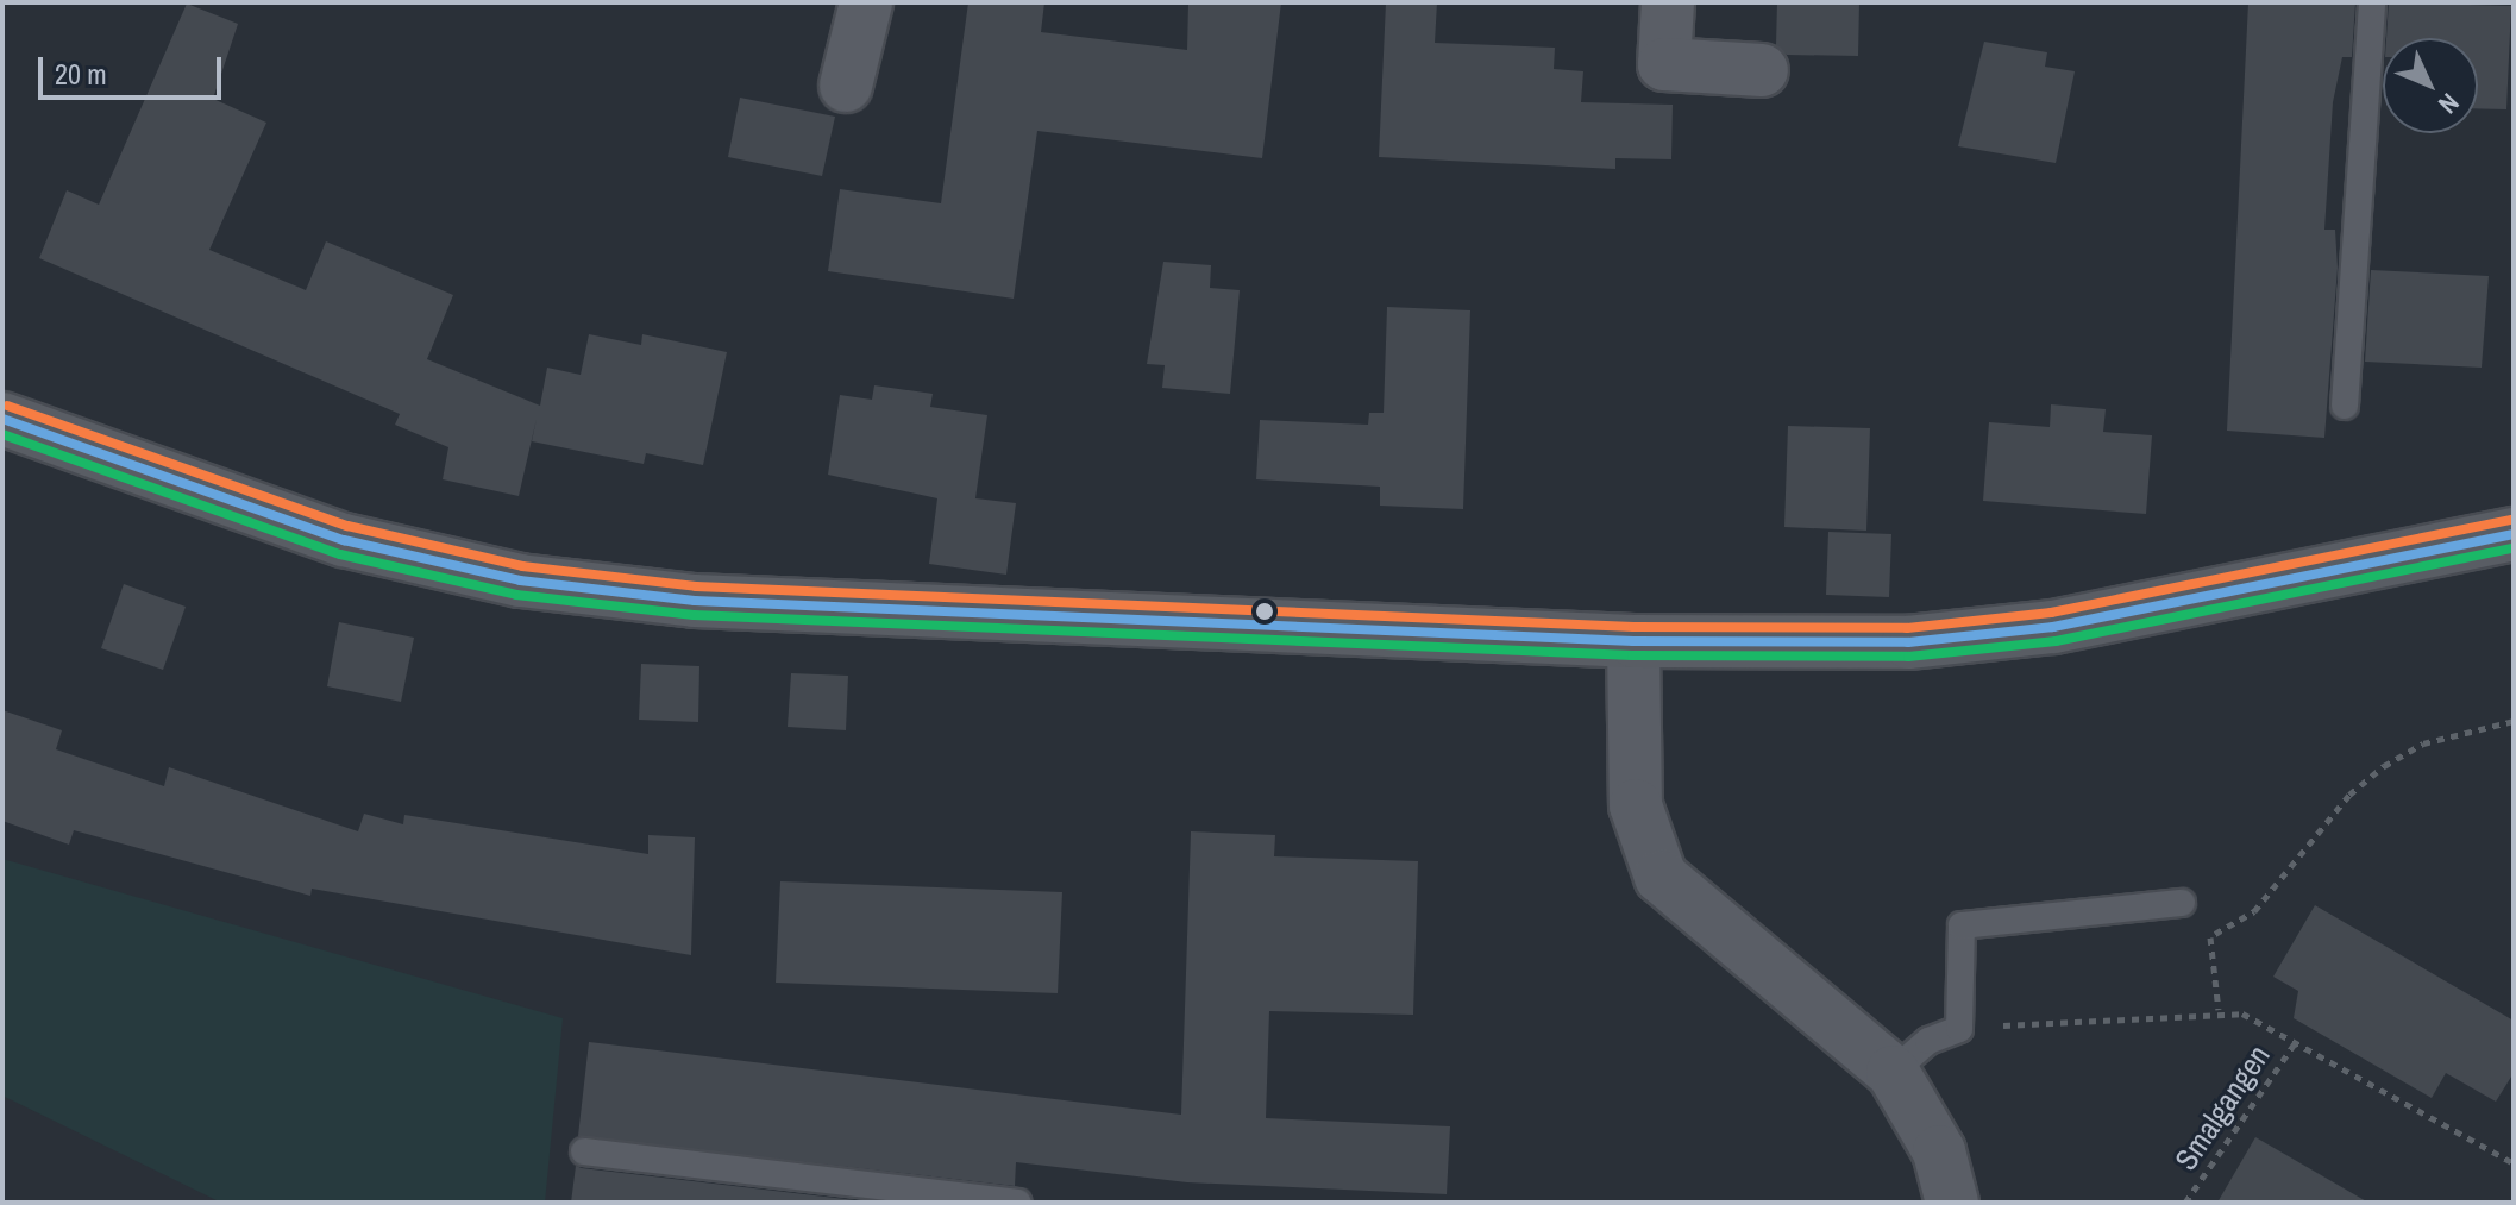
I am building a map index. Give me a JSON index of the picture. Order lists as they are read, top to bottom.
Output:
{
  "streets": {
    "path": ["Smalgangen"]
  },
  "scale_bar": "20 m",
  "north": "bottom right"
}
